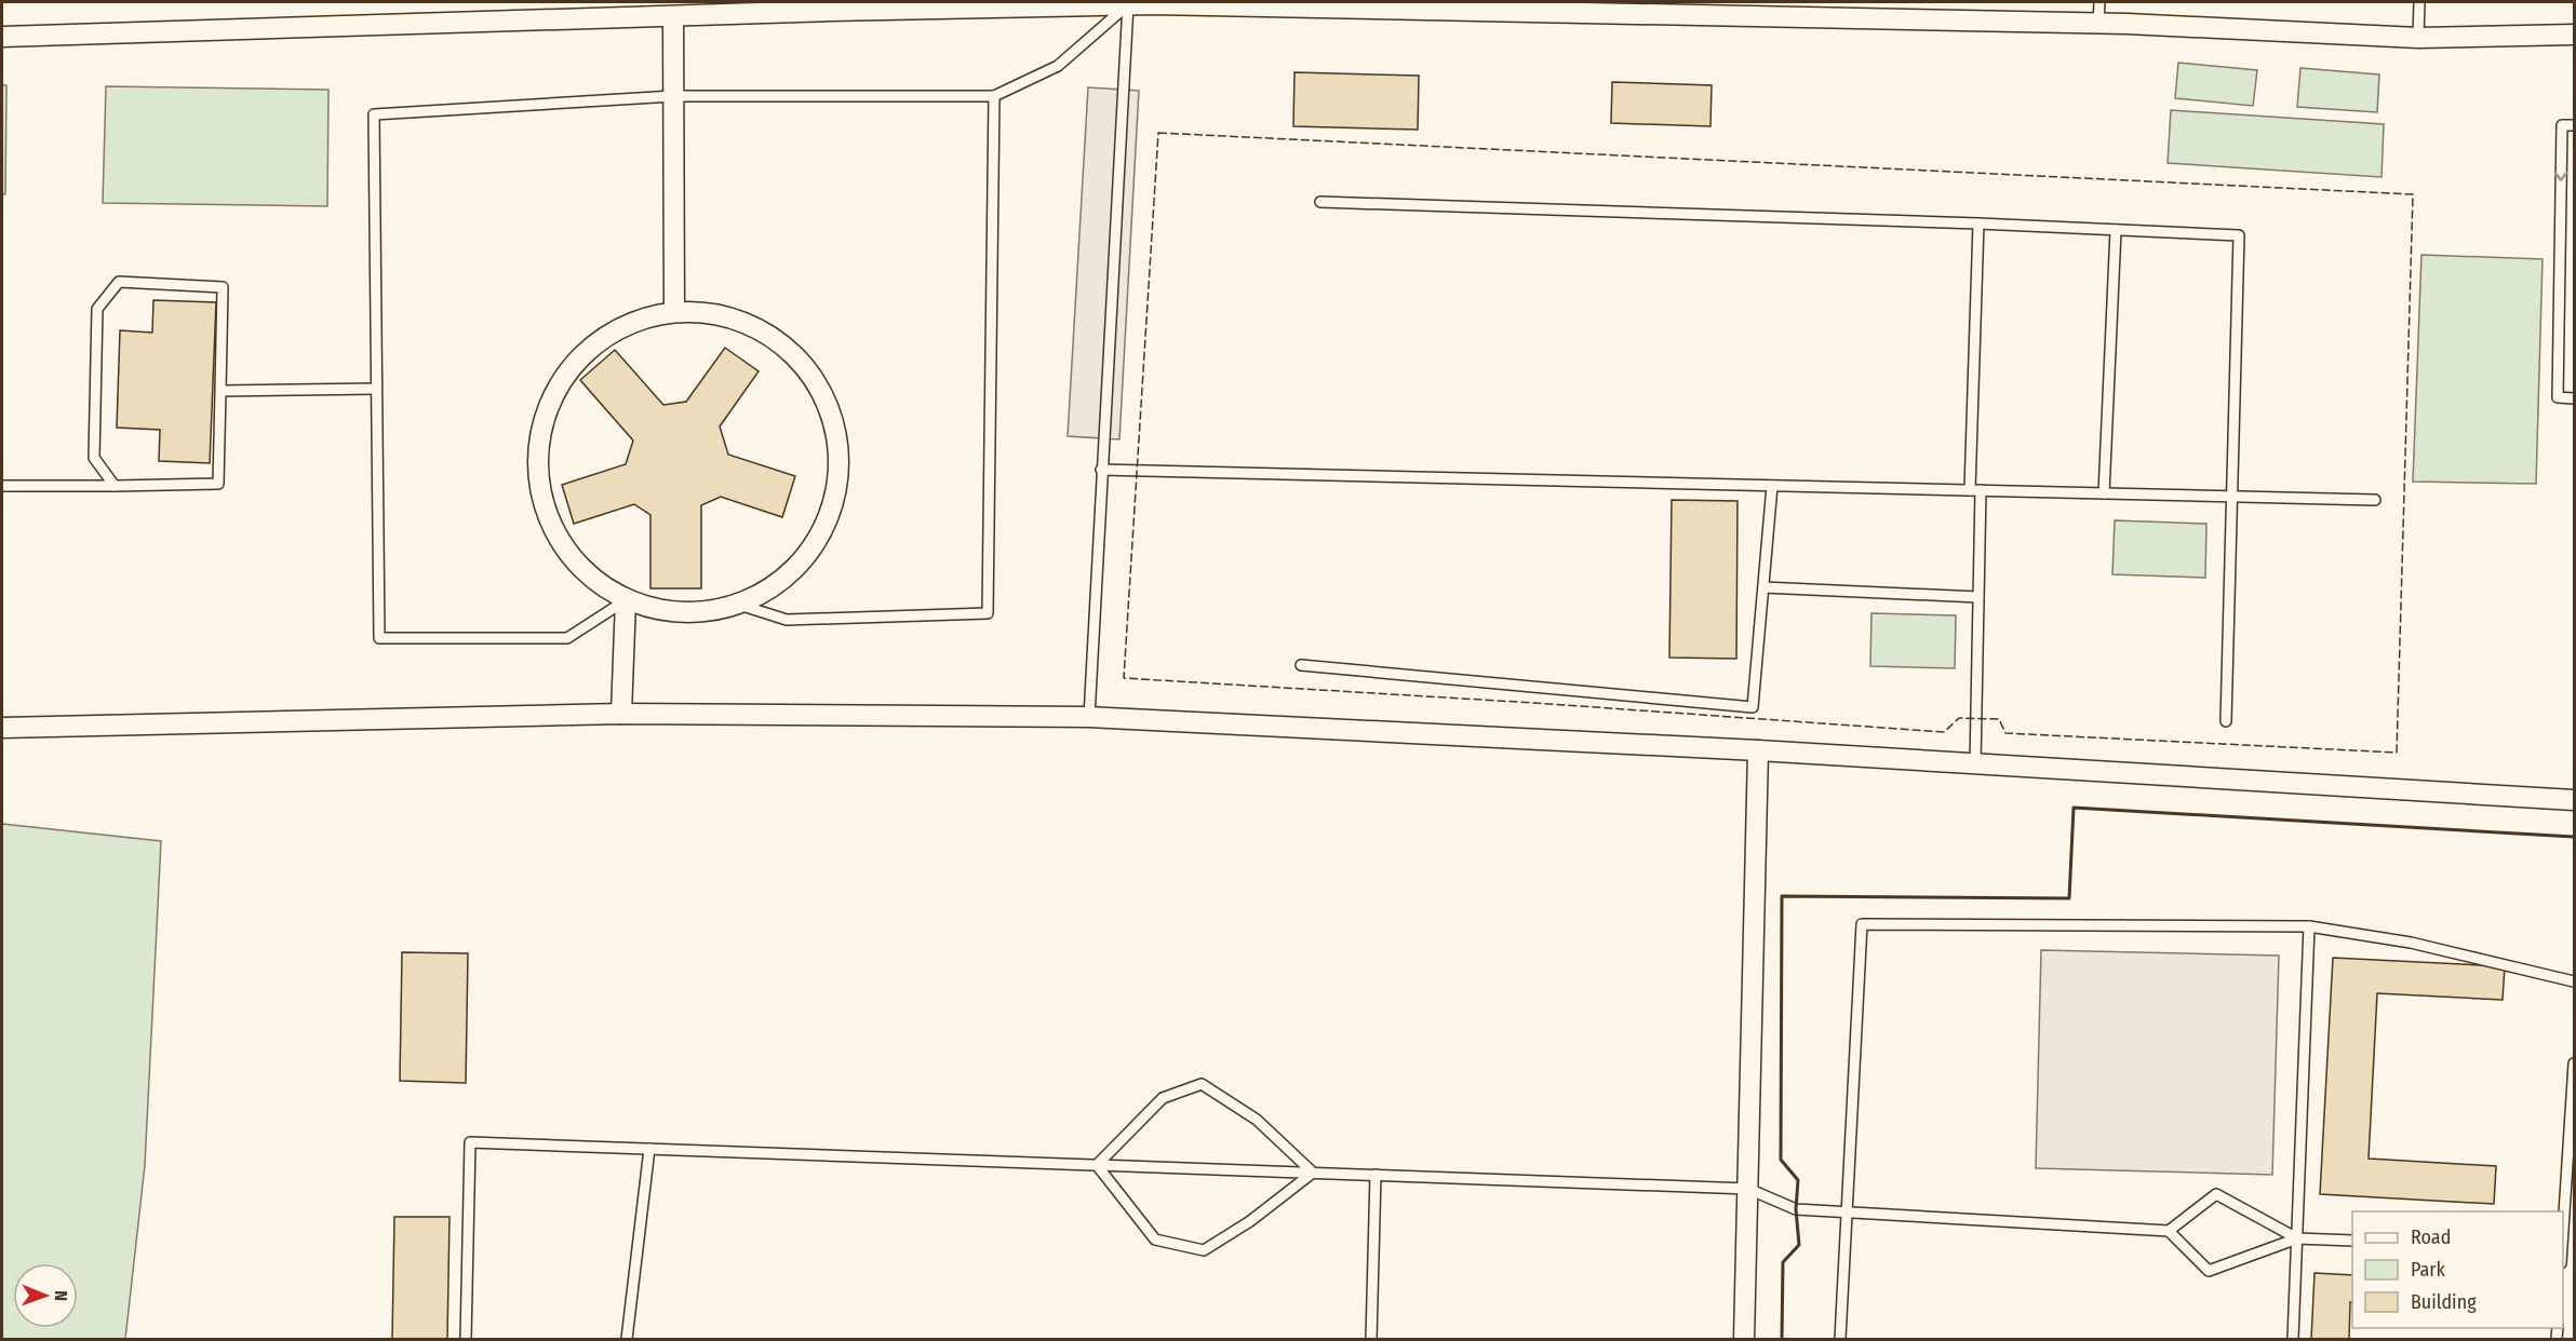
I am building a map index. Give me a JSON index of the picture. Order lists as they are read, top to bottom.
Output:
{
  "legend": ["Road", "Park", "Building"],
  "north": "right"
}
